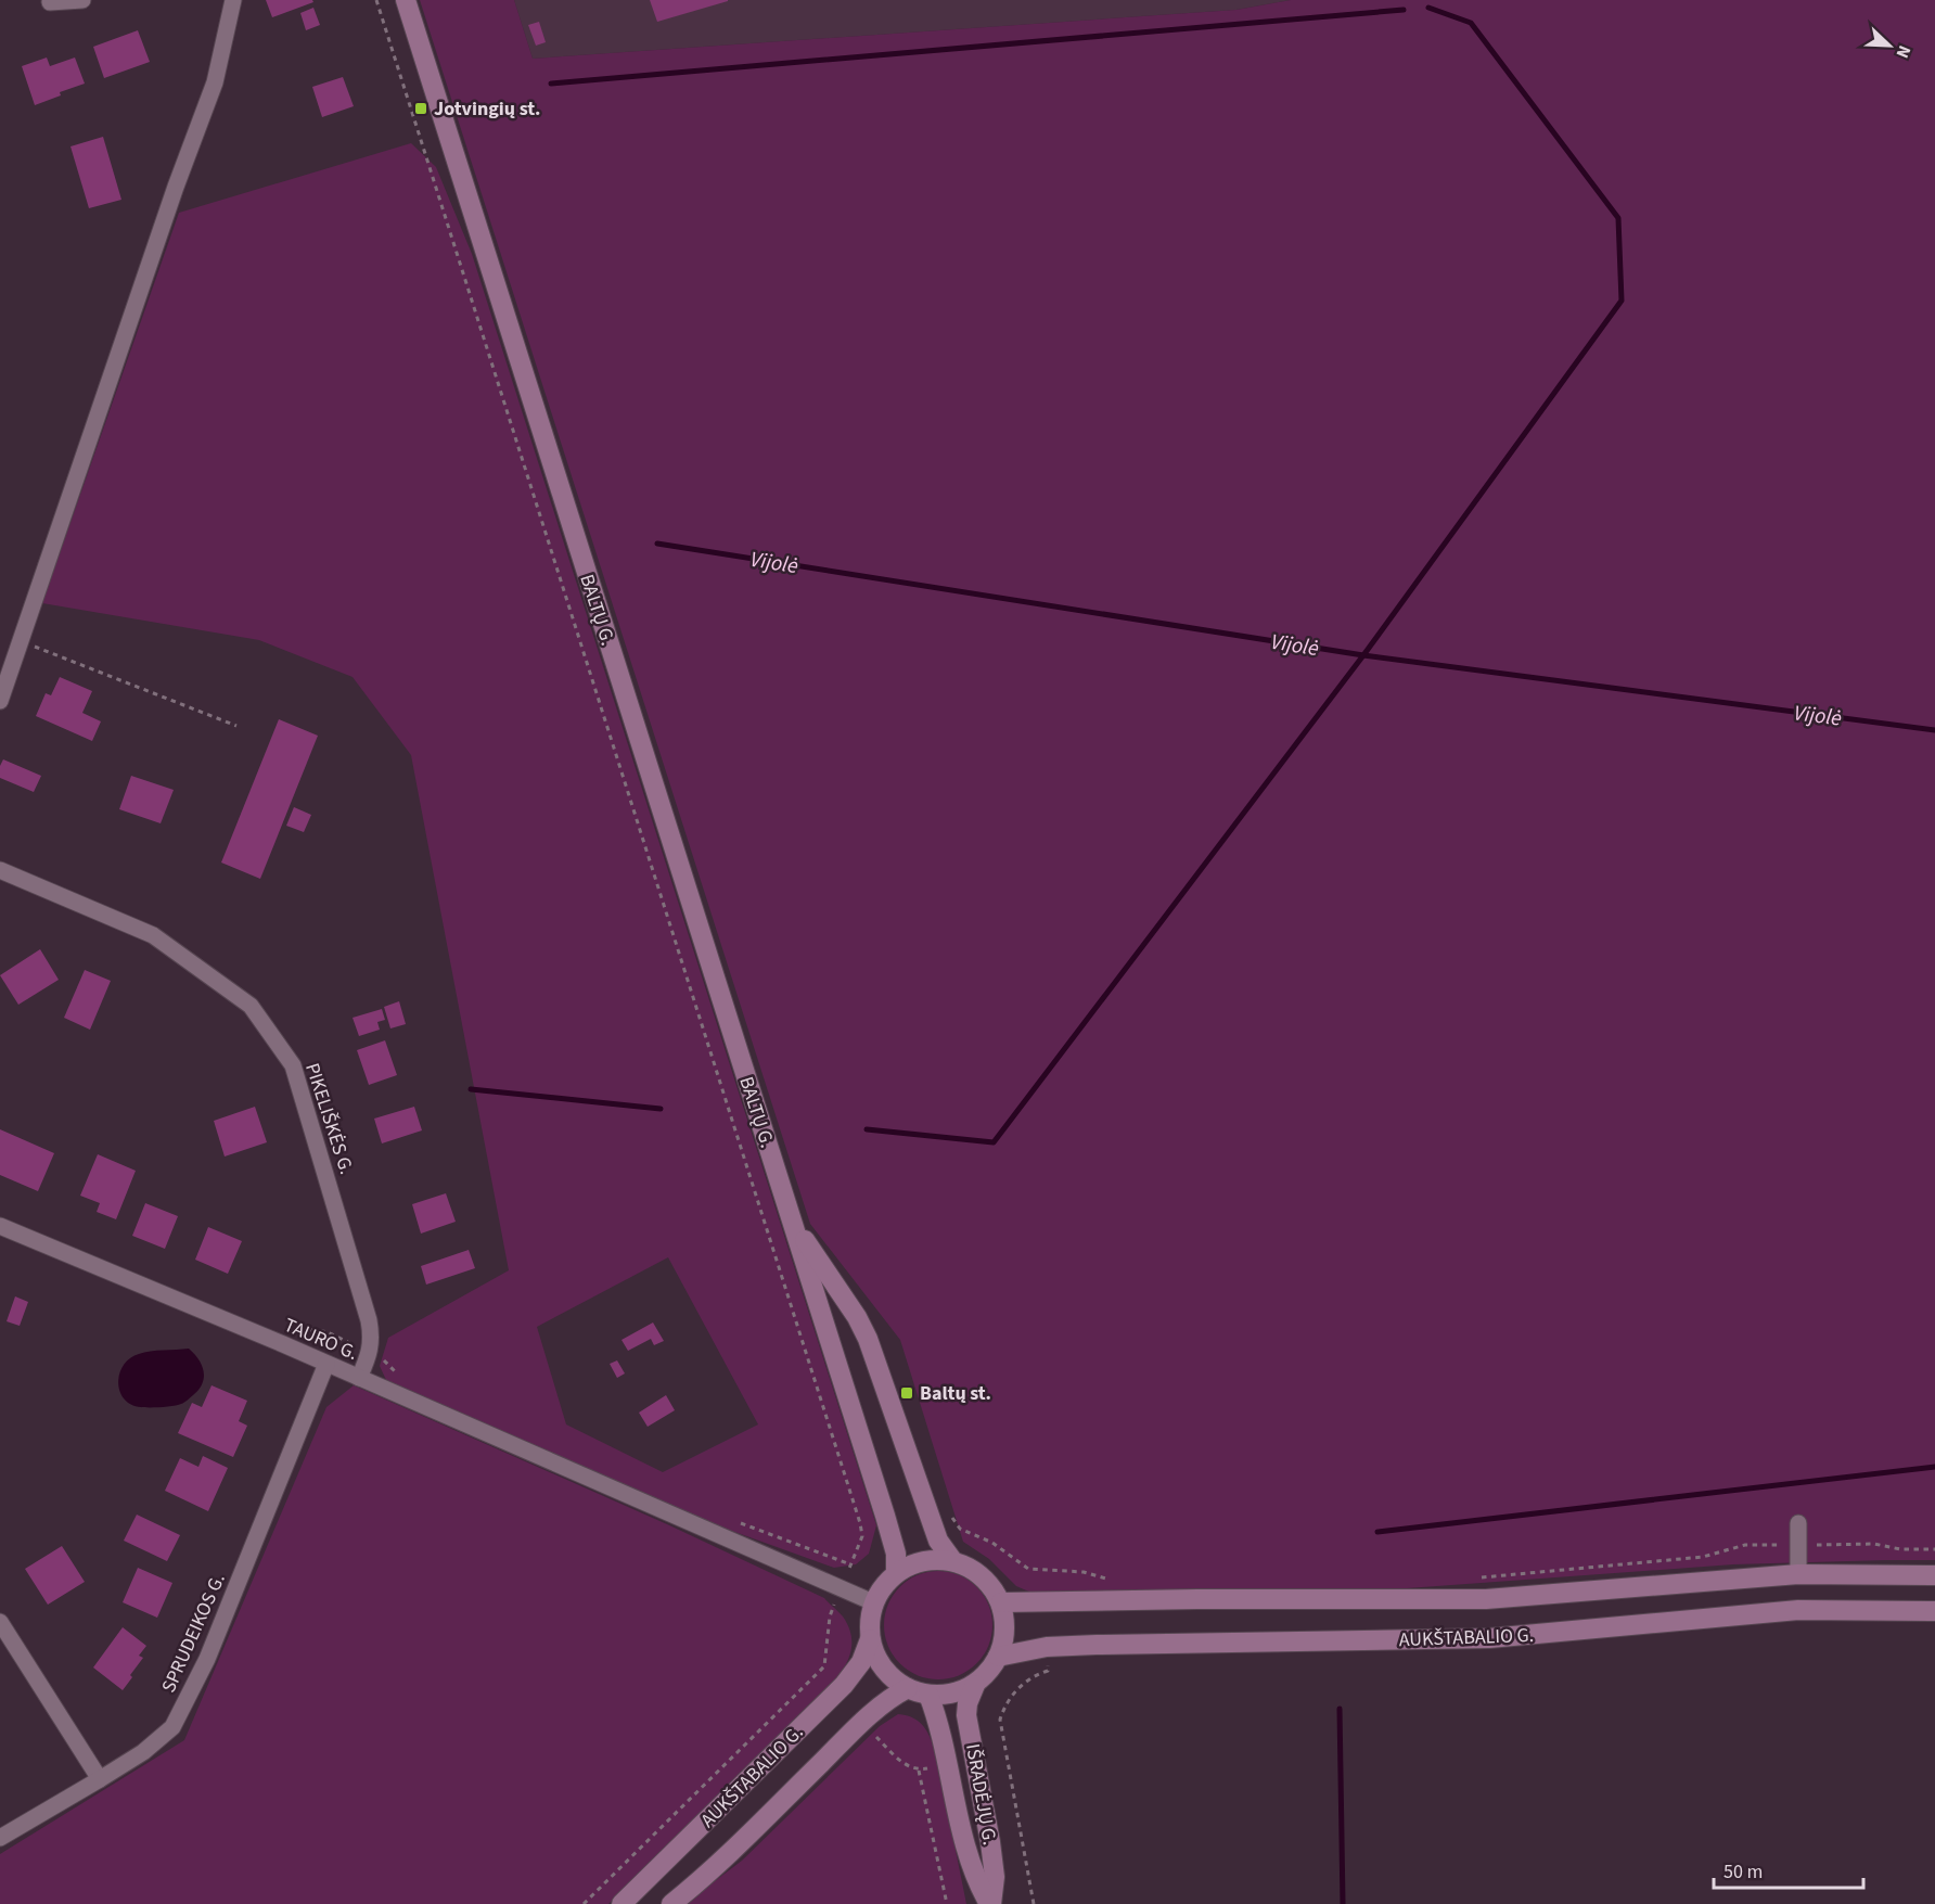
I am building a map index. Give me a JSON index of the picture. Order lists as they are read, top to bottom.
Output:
{
  "streets": {
    "main road": ["BALTŲ G.", "AUKŠTABALIO G.", "IŠRADĖJŲ G."],
    "street": ["PIKELIŠKĖS G.", "TAURO G.", "SPRUDEIKOS G."]
  },
  "crossings": [
    ["BALTŲ G.", "TAURO G."],
    ["BALTŲ G.", "AUKŠTABALIO G."],
    ["BALTŲ G.", "IŠRADĖJŲ G."],
    ["PIKELIŠKĖS G.", "TAURO G."],
    ["TAURO G.", "SPRUDEIKOS G."],
    ["TAURO G.", "AUKŠTABALIO G."],
    ["TAURO G.", "IŠRADĖJŲ G."],
    ["AUKŠTABALIO G.", "IŠRADĖJŲ G."]
  ],
  "water": ["Vijolė"],
  "places": {
    "transit": ["Jotvingių st.", "Baltų st."]
  },
  "scale_bar": "50 m",
  "north": "bottom right"
}
